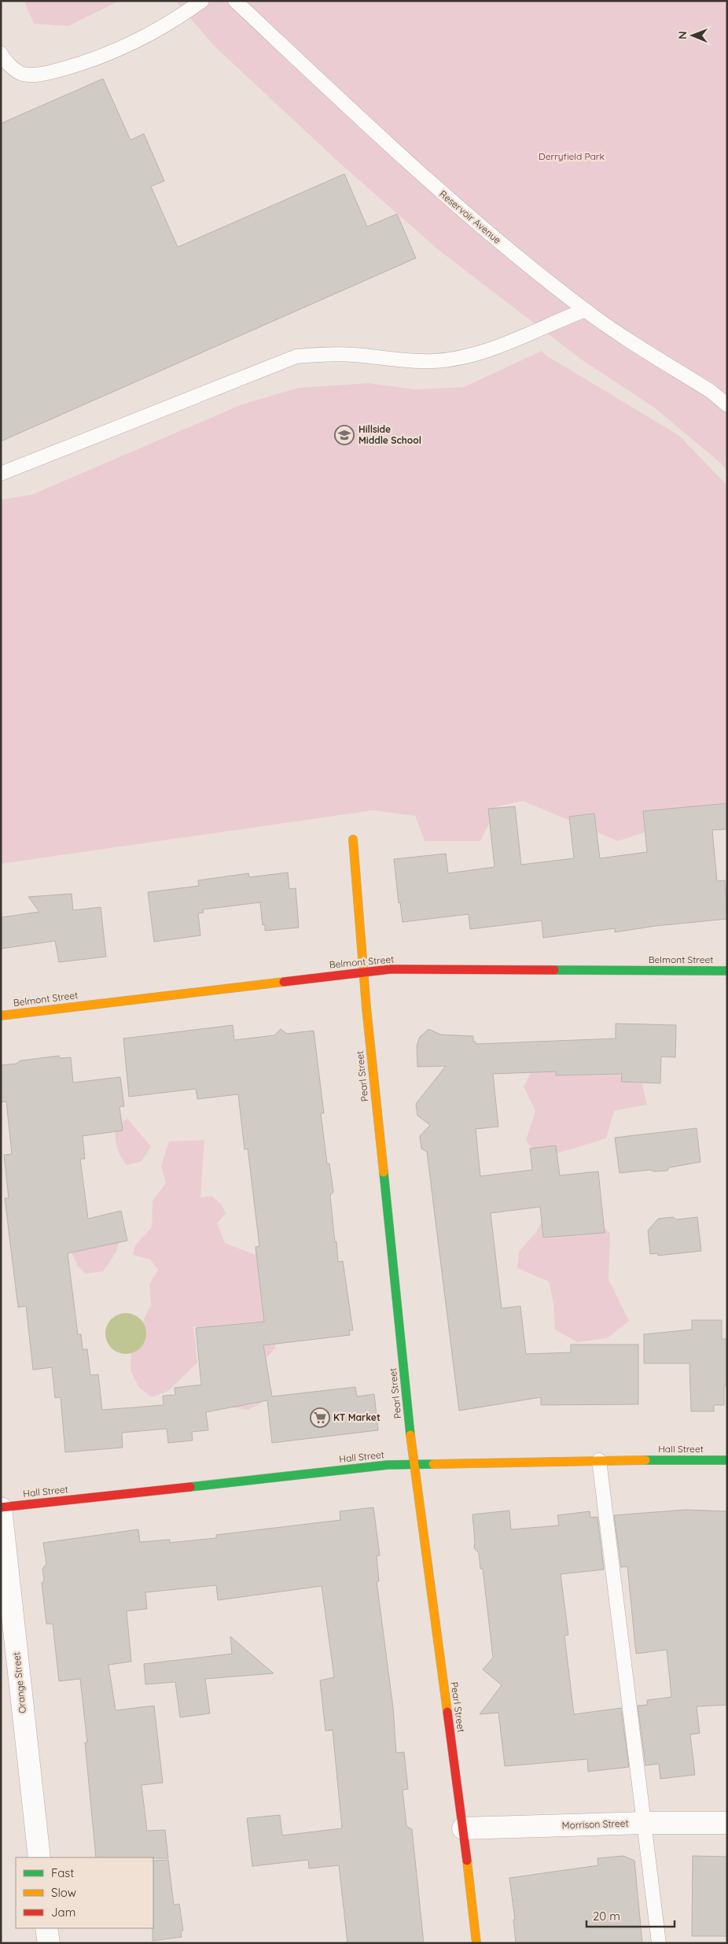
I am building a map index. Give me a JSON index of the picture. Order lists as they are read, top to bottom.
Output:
{
  "streets": {
    "street": [
      "Belmont Street",
      "Pearl Street",
      "Hall Street",
      "Orange Street",
      "Morrison Street"
    ],
    "lane": ["Reservoir Avenue"]
  },
  "crossings": [
    ["Belmont Street", "Pearl Street"],
    ["Pearl Street", "Hall Street"],
    ["Pearl Street", "Morrison Street"],
    ["Hall Street", "Orange Street"]
  ],
  "parks": ["Derryfield Park"],
  "places": {
    "school or university": ["Hillside Middle School"],
    "supermarket": ["KT Market"]
  },
  "legend": ["Fast", "Slow", "Jam"],
  "scale_bar": "20 m",
  "north": "left"
}
